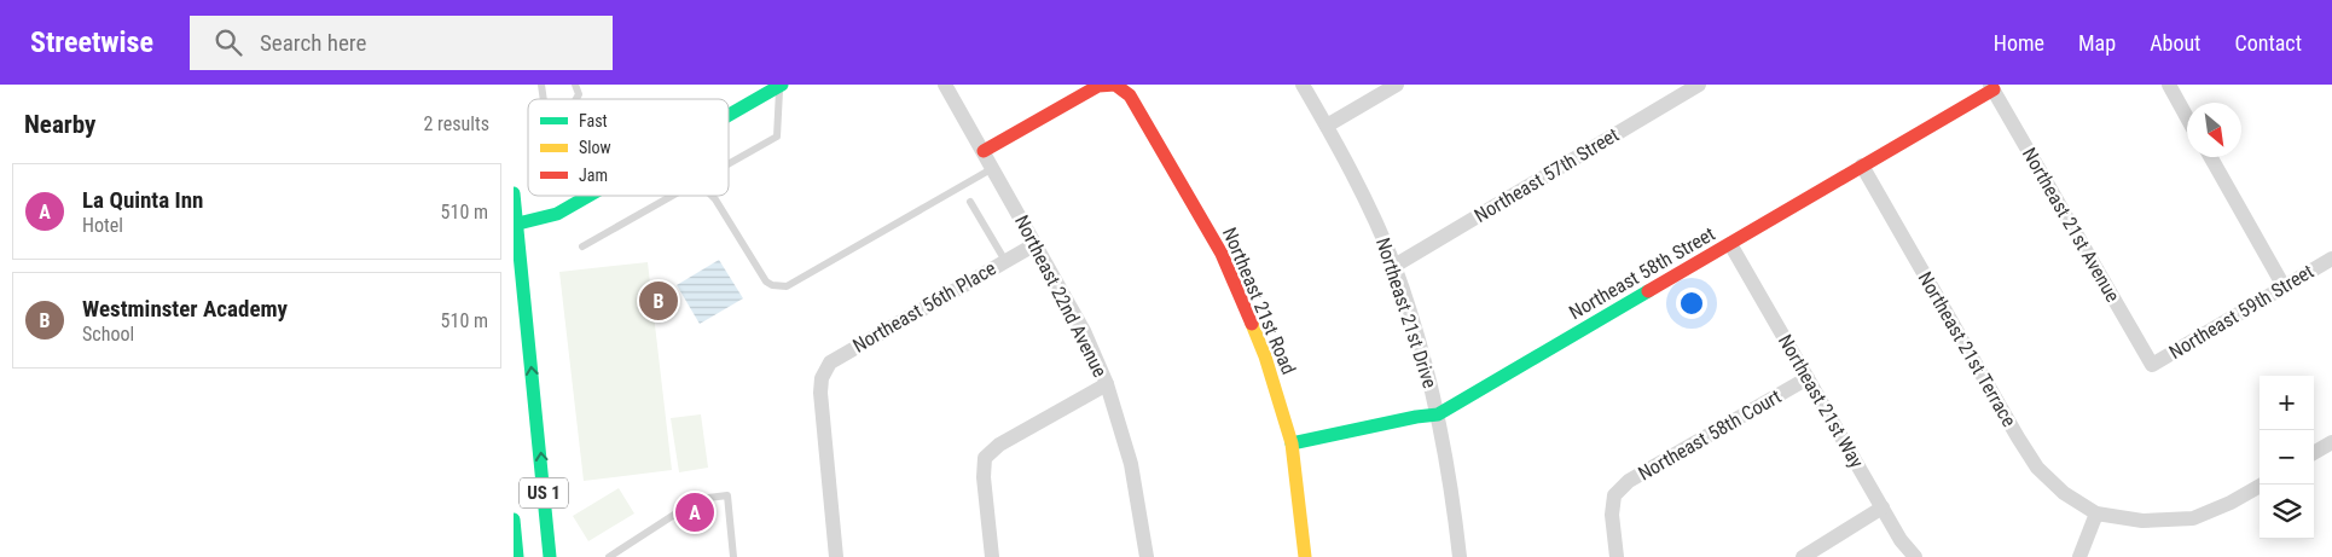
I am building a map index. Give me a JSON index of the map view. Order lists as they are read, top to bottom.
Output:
{
  "streets": {
    "street": [
      "Northeast 57th Street",
      "Northeast 21st Avenue",
      "Northeast 58th Street",
      "Northeast 22nd Avenue",
      "Northeast 21st Road",
      "Northeast 56th Place",
      "Northeast 59th Street",
      "Northeast 21st Drive",
      "Northeast 21st Terrace",
      "Northeast 21st Way",
      "Northeast 58th Court",
      "US 1"
    ]
  },
  "crossings": [
    ["Northeast 57th Street", "Northeast 21st Drive"],
    ["Northeast 21st Avenue", "Northeast 58th Street"],
    ["Northeast 21st Avenue", "Northeast 59th Street"],
    ["Northeast 58th Street", "Northeast 21st Road"],
    ["Northeast 58th Street", "Northeast 21st Drive"],
    ["Northeast 58th Street", "Northeast 21st Terrace"],
    ["Northeast 58th Street", "Northeast 21st Way"],
    ["Northeast 22nd Avenue", "Northeast 56th Place"],
    ["Northeast 21st Way", "Northeast 58th Court"]
  ],
  "legend": ["Fast", "Slow", "Jam"],
  "north": "bottom right",
  "page": {
    "header": "Streetwise",
    "search": "Search here",
    "nav": [
      "Home",
      "Map",
      "About",
      "Contact"
    ],
    "heading": ["Nearby", "2 results"],
    "list": [
      {
        "mark": "A",
        "name": "La Quinta Inn",
        "note": "Hotel",
        "value": "510 m"
      },
      {
        "mark": "B",
        "name": "Westminster Academy",
        "note": "School",
        "value": "510 m"
      }
    ],
    "pins": ["B", "A"],
    "map_buttons": ["+", "−"]
  }
}
